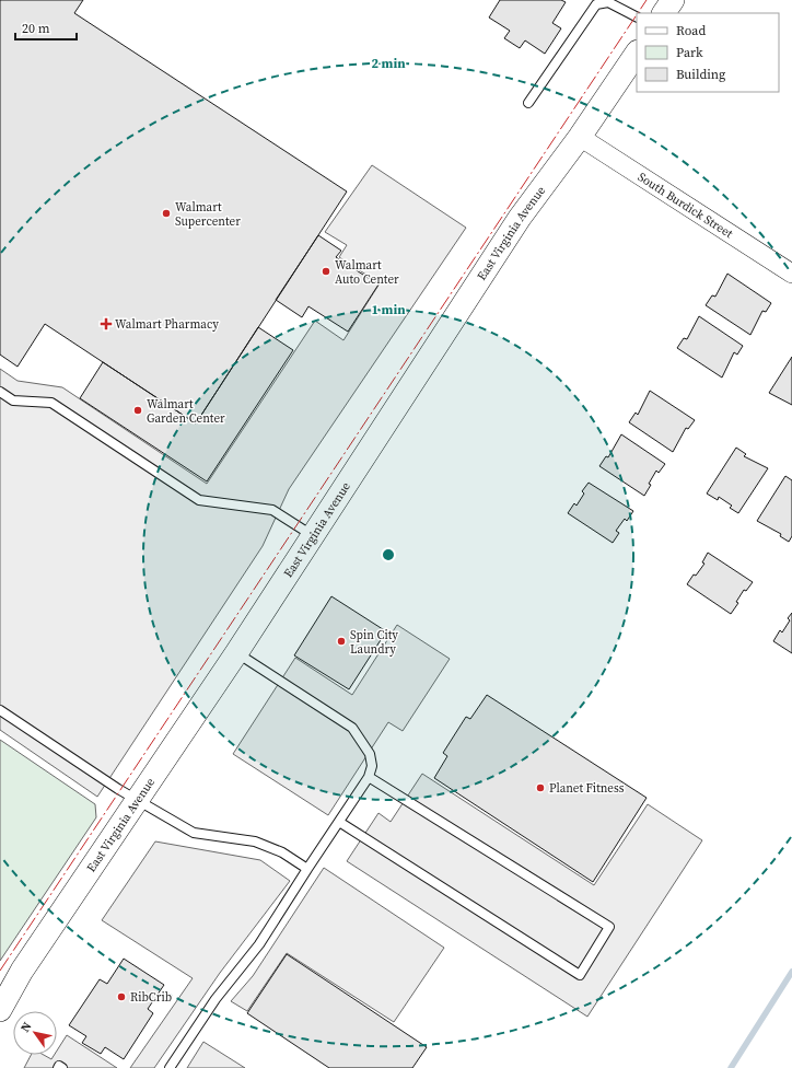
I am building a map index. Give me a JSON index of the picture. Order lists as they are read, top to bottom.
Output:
{
  "streets": {
    "street": ["South Burdick Street", "East Virginia Avenue"]
  },
  "crossings": [
    ["South Burdick Street", "East Virginia Avenue"]
  ],
  "places": {
    "other": [
      "Walmart Supercenter",
      "Walmart Auto Center",
      "Walmart Garden Center",
      "Spin City Laundry",
      "Planet Fitness",
      "RibCrib"
    ],
    "health": ["Walmart Pharmacy"]
  },
  "legend": ["Road", "Park", "Building"],
  "scale_bar": "20 m",
  "north": "top left",
  "rings": ["2 min", "1 min"]
}
